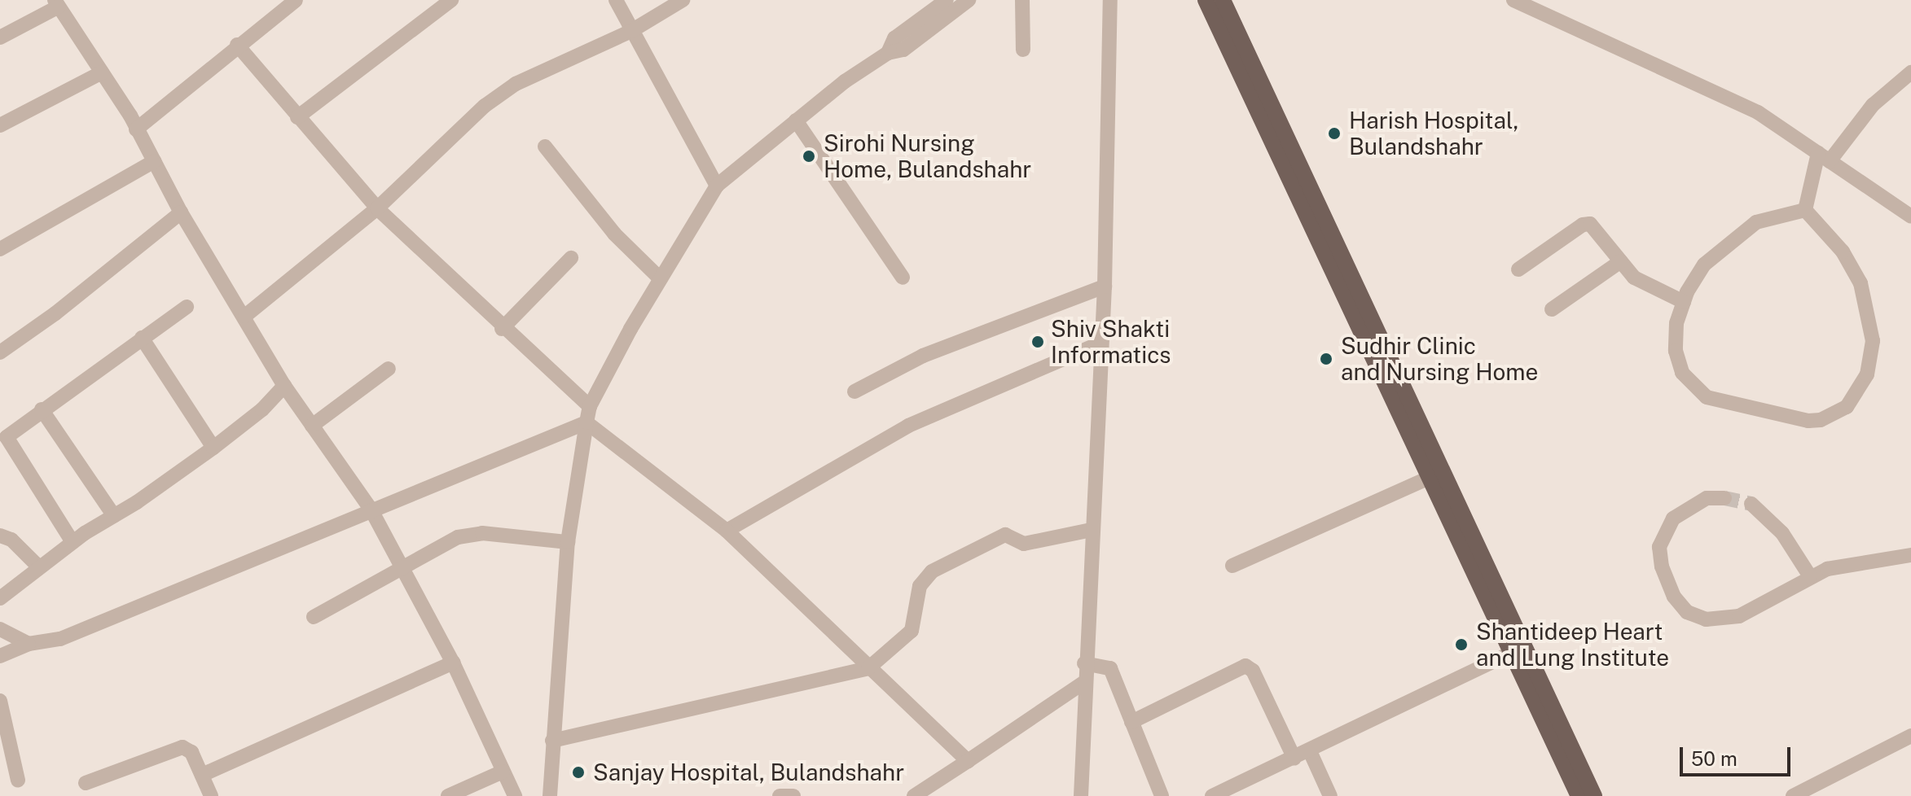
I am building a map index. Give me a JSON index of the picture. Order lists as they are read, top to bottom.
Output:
{
  "places": [
    "Harish Hospital, Bulandshahr",
    "Sirohi Nursing Home, Bulandshahr",
    "Shiv Shakti Informatics",
    "Sudhir Clinic and Nursing Home",
    "Shantideep Heart and Lung Institute",
    "Sanjay Hospital, Bulandshahr"
  ],
  "scale_bar": "50 m"
}
